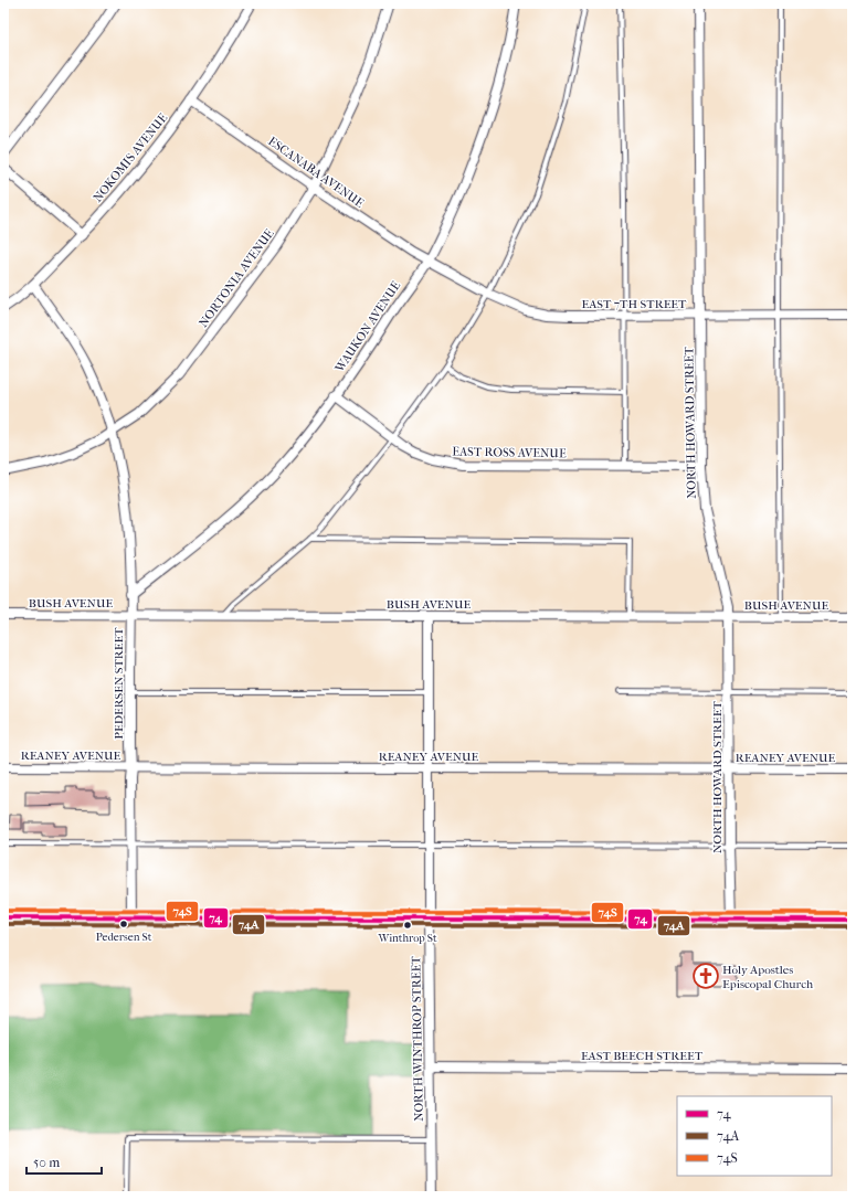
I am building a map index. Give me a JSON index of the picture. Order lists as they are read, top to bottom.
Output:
{
  "streets": {
    "street": [
      "NOKOMIS AVENUE",
      "ESCANABA AVENUE",
      "NORTONIA AVENUE",
      "EAST 7TH STREET",
      "WAUKON AVENUE",
      "NORTH HOWARD STREET",
      "EAST ROSS AVENUE",
      "BUSH AVENUE",
      "PEDERSEN STREET",
      "REANEY AVENUE",
      "NORTH WINTHROP STREET",
      "EAST BEECH STREET"
    ]
  },
  "crossings": [
    ["NOKOMIS AVENUE", "ESCANABA AVENUE"],
    ["NOKOMIS AVENUE", "PEDERSEN STREET"],
    ["ESCANABA AVENUE", "NORTONIA AVENUE"],
    ["ESCANABA AVENUE", "EAST 7TH STREET"],
    ["ESCANABA AVENUE", "WAUKON AVENUE"],
    ["NORTONIA AVENUE", "PEDERSEN STREET"],
    ["EAST 7TH STREET", "WAUKON AVENUE"],
    ["EAST 7TH STREET", "NORTH HOWARD STREET"],
    ["WAUKON AVENUE", "EAST ROSS AVENUE"],
    ["WAUKON AVENUE", "PEDERSEN STREET"],
    ["NORTH HOWARD STREET", "EAST ROSS AVENUE"],
    ["NORTH HOWARD STREET", "BUSH AVENUE"],
    ["NORTH HOWARD STREET", "REANEY AVENUE"],
    ["BUSH AVENUE", "PEDERSEN STREET"],
    ["BUSH AVENUE", "NORTH WINTHROP STREET"],
    ["PEDERSEN STREET", "REANEY AVENUE"],
    ["REANEY AVENUE", "NORTH WINTHROP STREET"],
    ["NORTH WINTHROP STREET", "EAST BEECH STREET"]
  ],
  "places": {
    "other": ["Pedersen St", "Winthrop St"],
    "church": ["Holy Apostles Episcopal Church"]
  },
  "lines": ["transit line 74S", "transit line 74", "transit line 74A"],
  "legend": ["74", "74A", "74S"],
  "scale_bar": "50 m"
}
